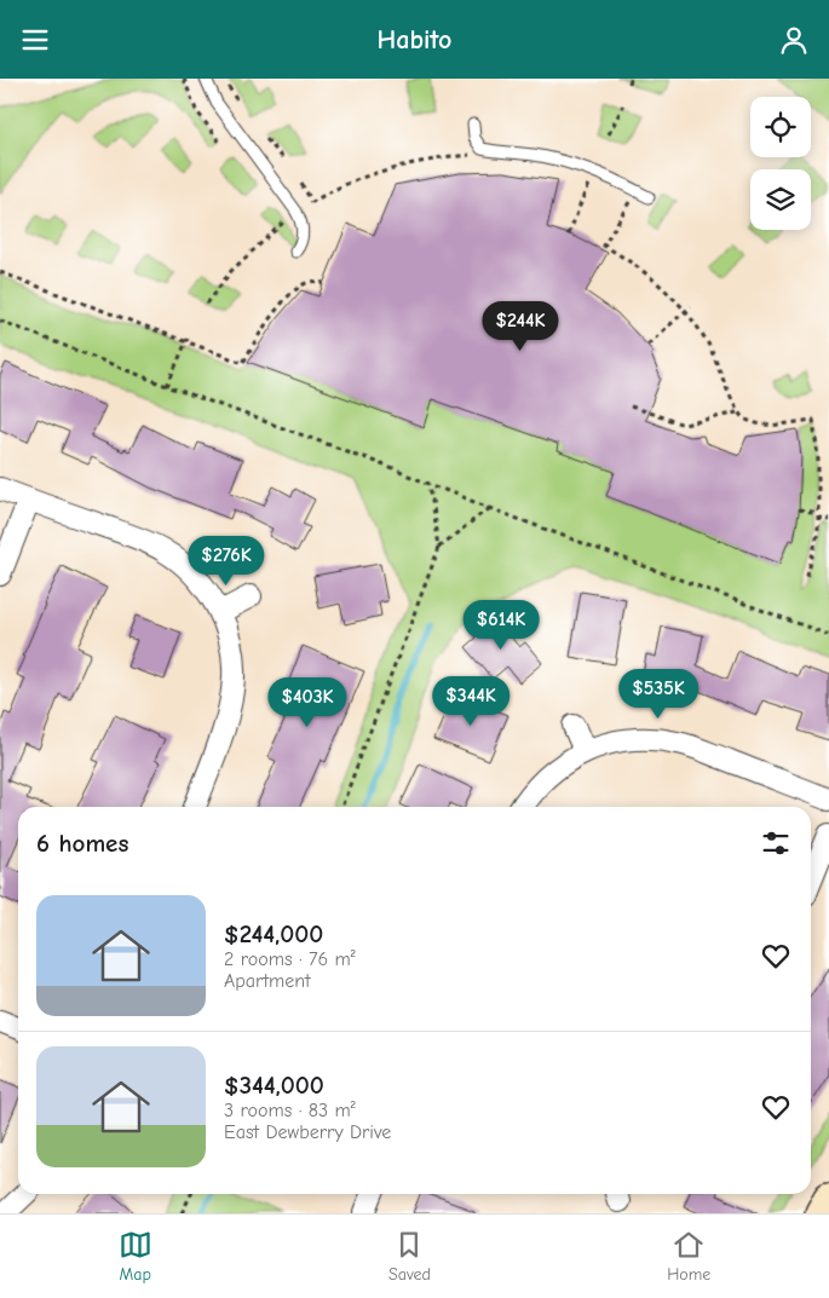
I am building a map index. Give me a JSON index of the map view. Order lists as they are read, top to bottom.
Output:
{
  "page": {
    "header": "Habito",
    "price": [
      "$244K",
      "$276K",
      "$614K",
      "$535K",
      "$344K",
      "$403K"
    ],
    "heading": "6 homes",
    "list": [
      {
        "name": "$244,000",
        "note": "2 rooms · 76 m² · Apartment"
      },
      {
        "name": "$344,000",
        "note": "3 rooms · 83 m² · East Dewberry Drive"
      }
    ],
    "tabs": ["Map", "Saved", "Home"]
  }
}
